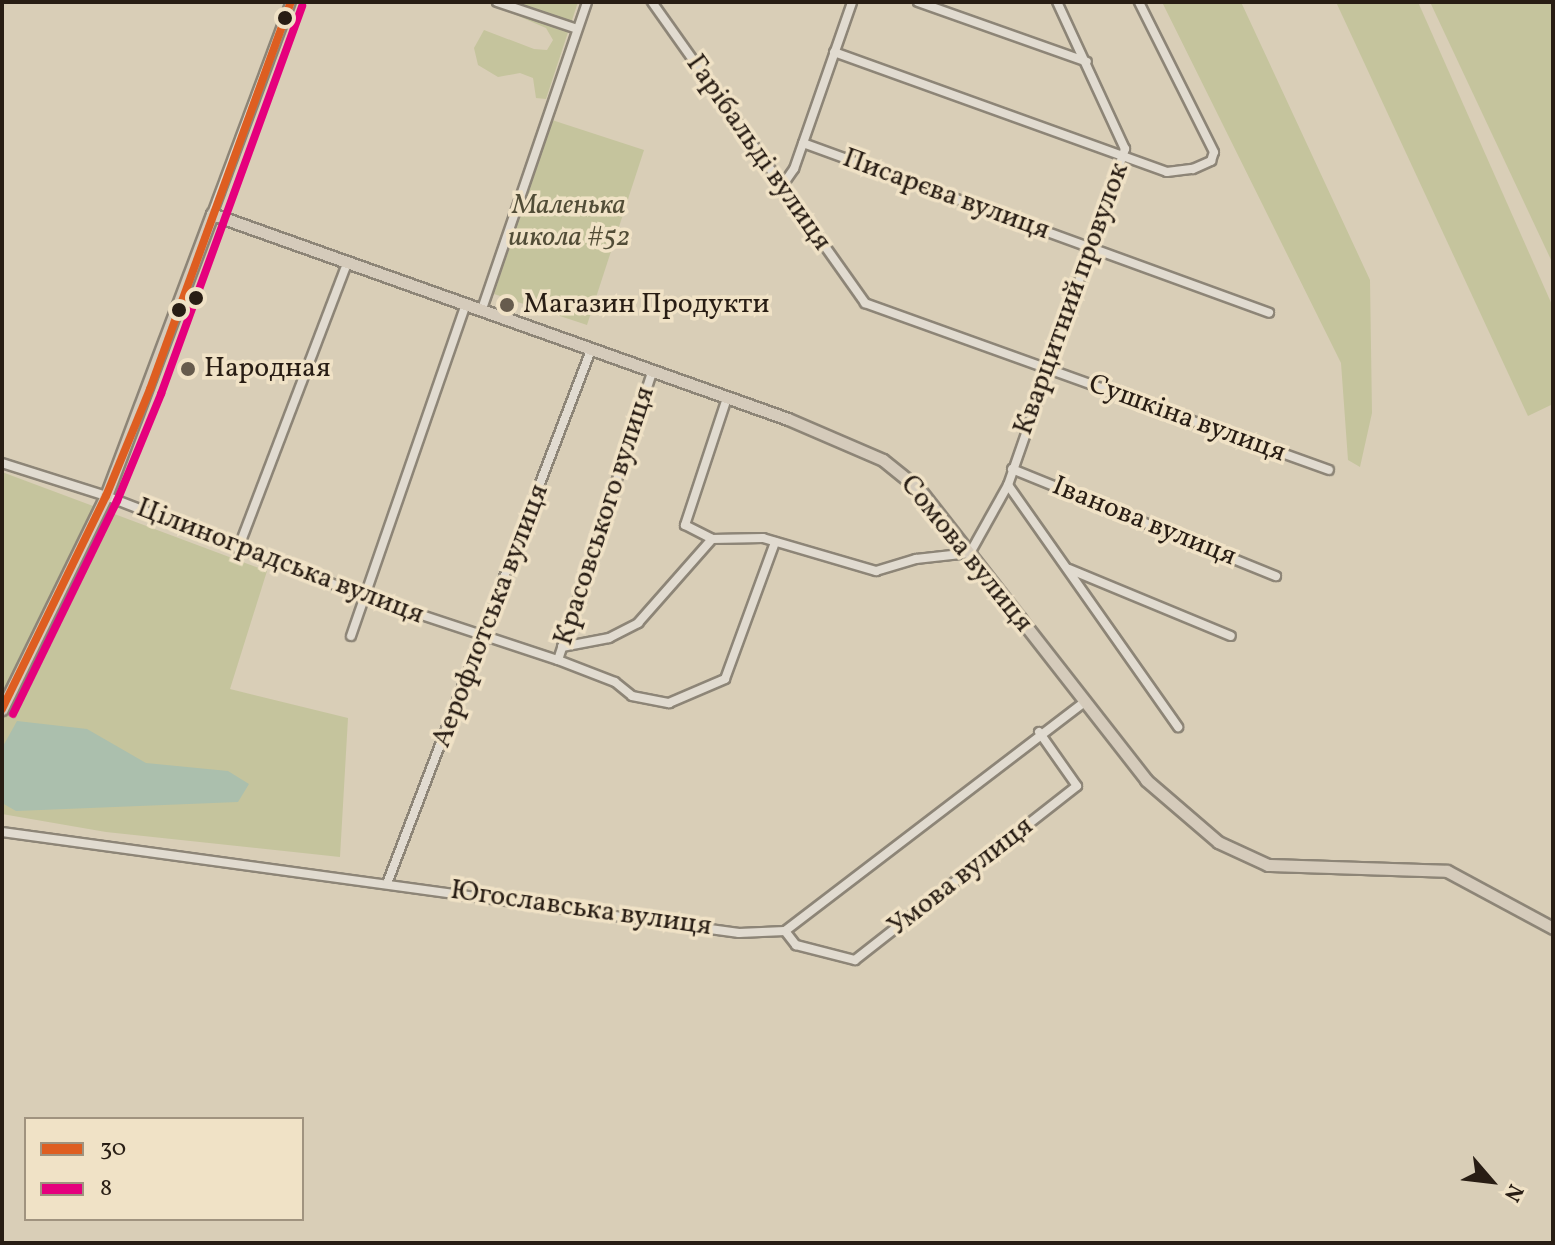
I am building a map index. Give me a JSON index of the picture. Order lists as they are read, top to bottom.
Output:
{
  "streets": {
    "main road": ["Сомова вулиця"],
    "street": [
      "Гарібальді вулиця",
      "Писарєва вулиця",
      "Кварцитний провулок",
      "Сушкіна вулиця",
      "Красовського вулиця",
      "Іванова вулиця",
      "Цілиноградська вулиця",
      "Аерофлотська вулиця",
      "Умова вулиця",
      "Югославська вулиця"
    ]
  },
  "crossings": [
    ["Гарібальді вулиця", "Сушкіна вулиця"],
    ["Писарєва вулиця", "Кварцитний провулок"],
    ["Кварцитний провулок", "Сушкіна вулиця"],
    ["Кварцитний провулок", "Іванова вулиця"],
    ["Кварцитний провулок", "Сомова вулиця"],
    ["Красовського вулиця", "Сомова вулиця"],
    ["Красовського вулиця", "Цілиноградська вулиця"],
    ["Сомова вулиця", "Аерофлотська вулиця"],
    ["Цілиноградська вулиця", "Аерофлотська вулиця"],
    ["Аерофлотська вулиця", "Югославська вулиця"],
    ["Умова вулиця", "Югославська вулиця"]
  ],
  "parks": ["Маленька школа #52"],
  "places": ["Магазин Продукти", "Народная"],
  "lines": ["transit line 30", "transit line 8"],
  "legend": ["30", "8"],
  "north": "bottom right"
}
